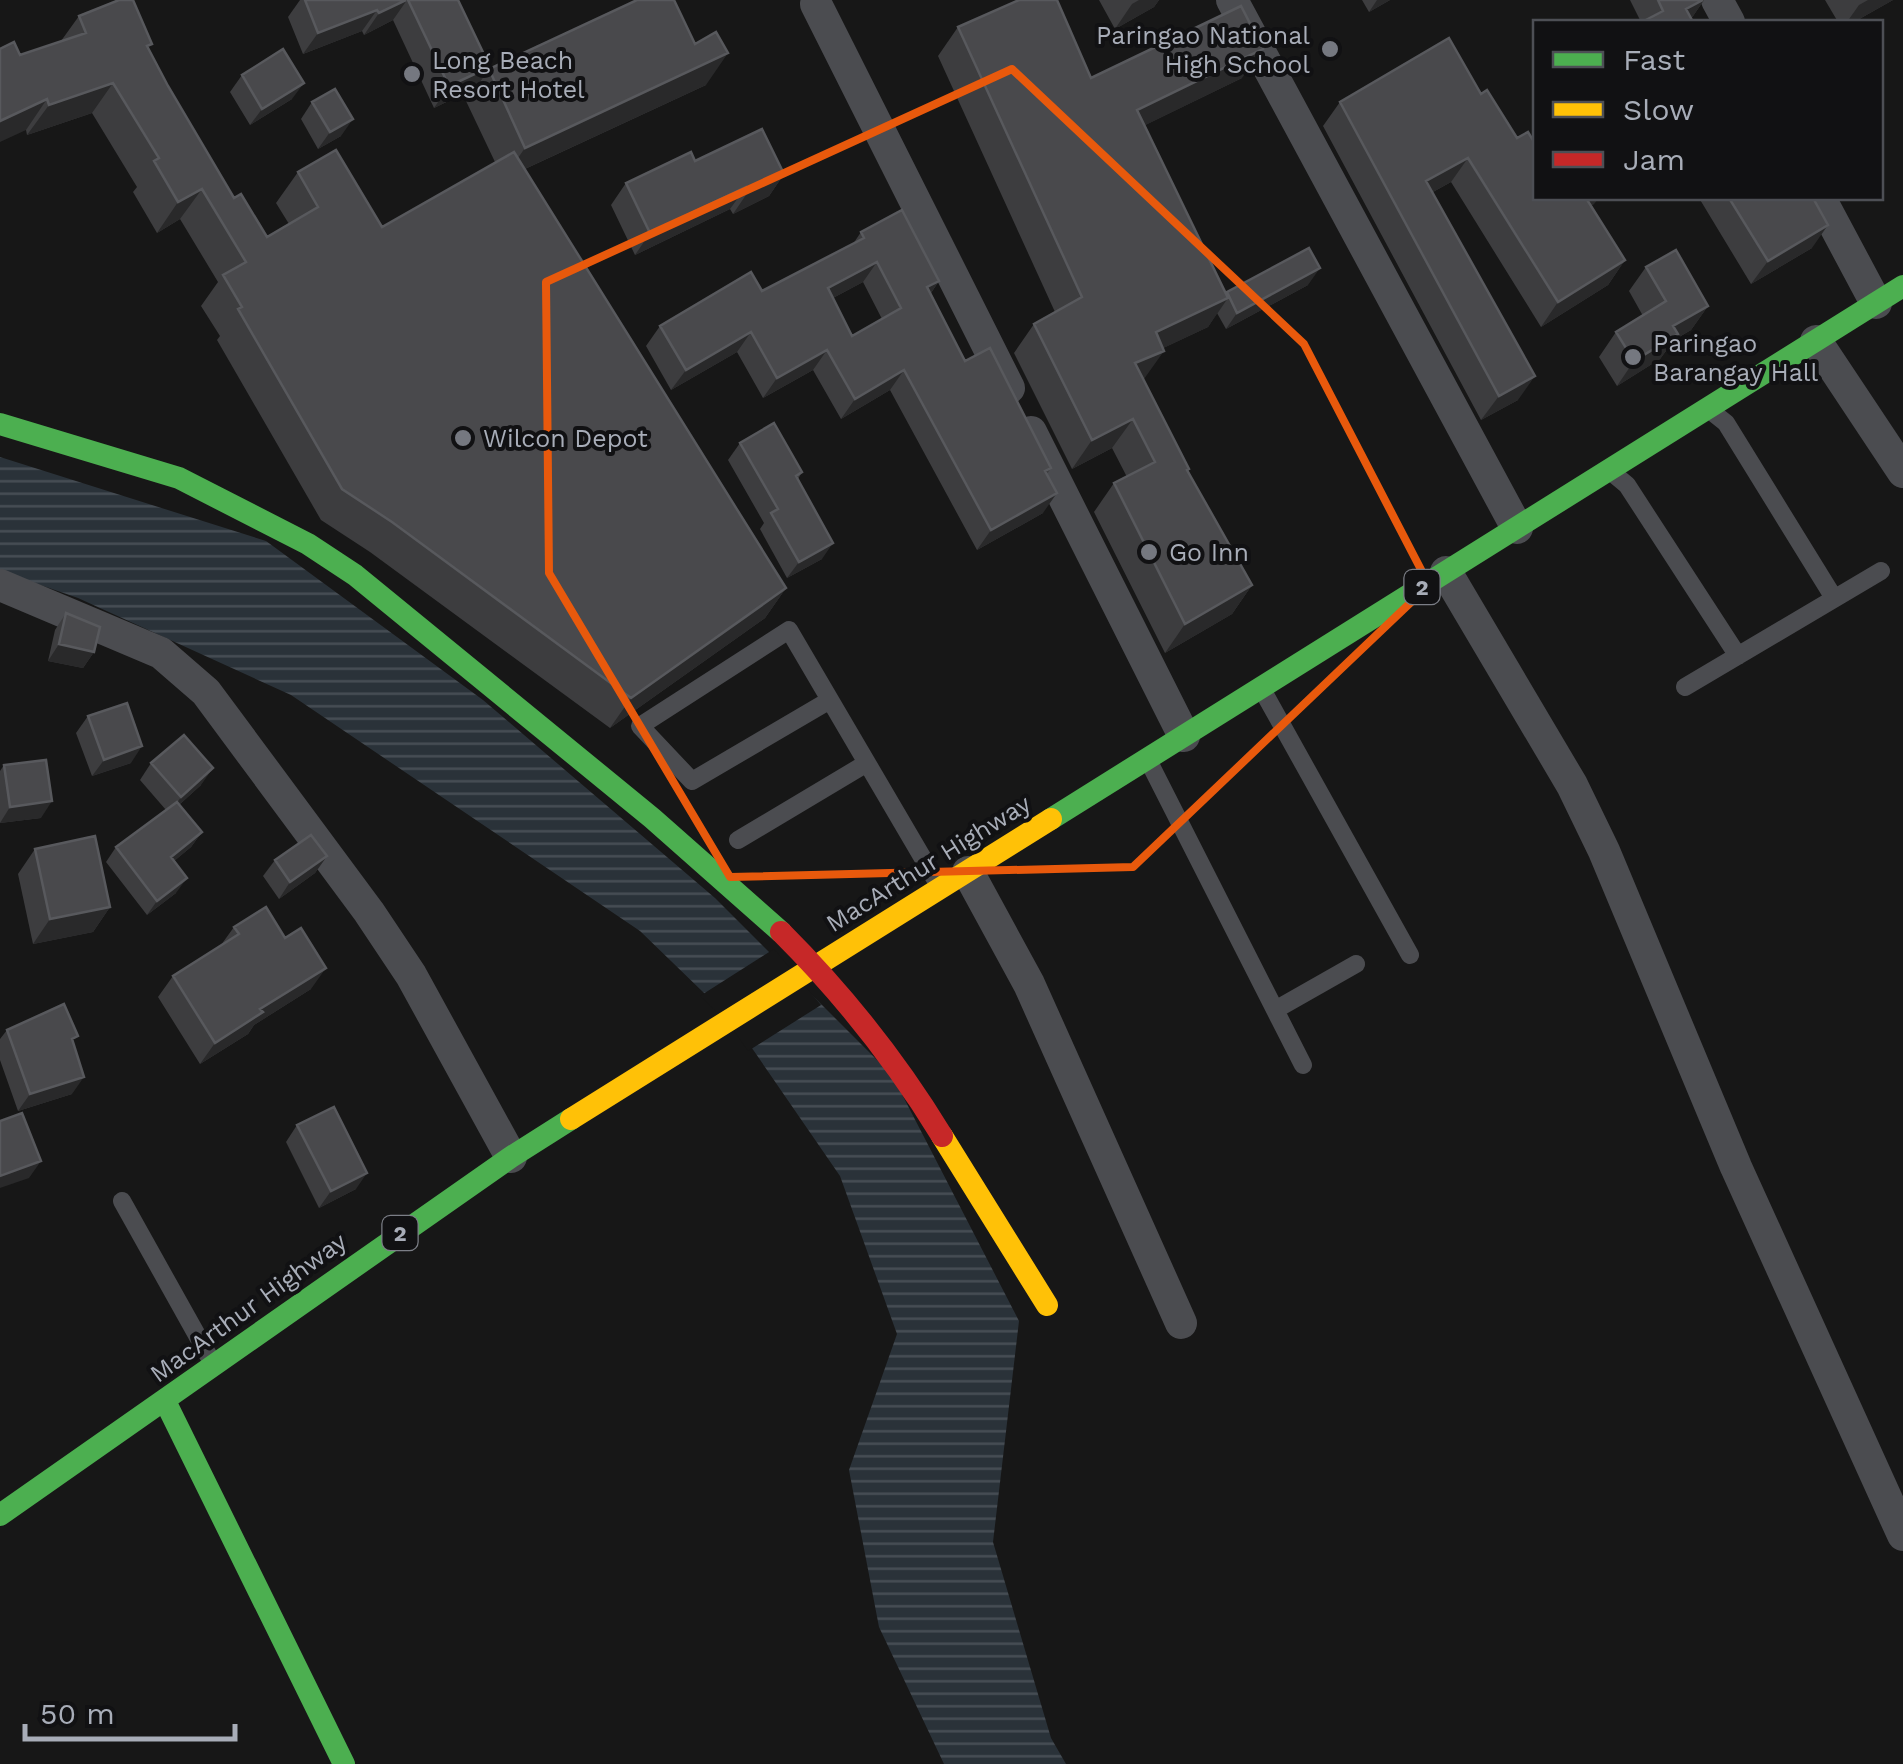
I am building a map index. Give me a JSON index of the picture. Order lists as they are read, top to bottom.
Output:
{
  "streets": {
    "main road": ["2", "MacArthur Highway"]
  },
  "places": [
    "Paringao National High School",
    "Long Beach Resort Hotel",
    "Paringao Barangay Hall",
    "Wilcon Depot",
    "Go Inn"
  ],
  "legend": ["Fast", "Slow", "Jam"],
  "scale_bar": "50 m"
}
